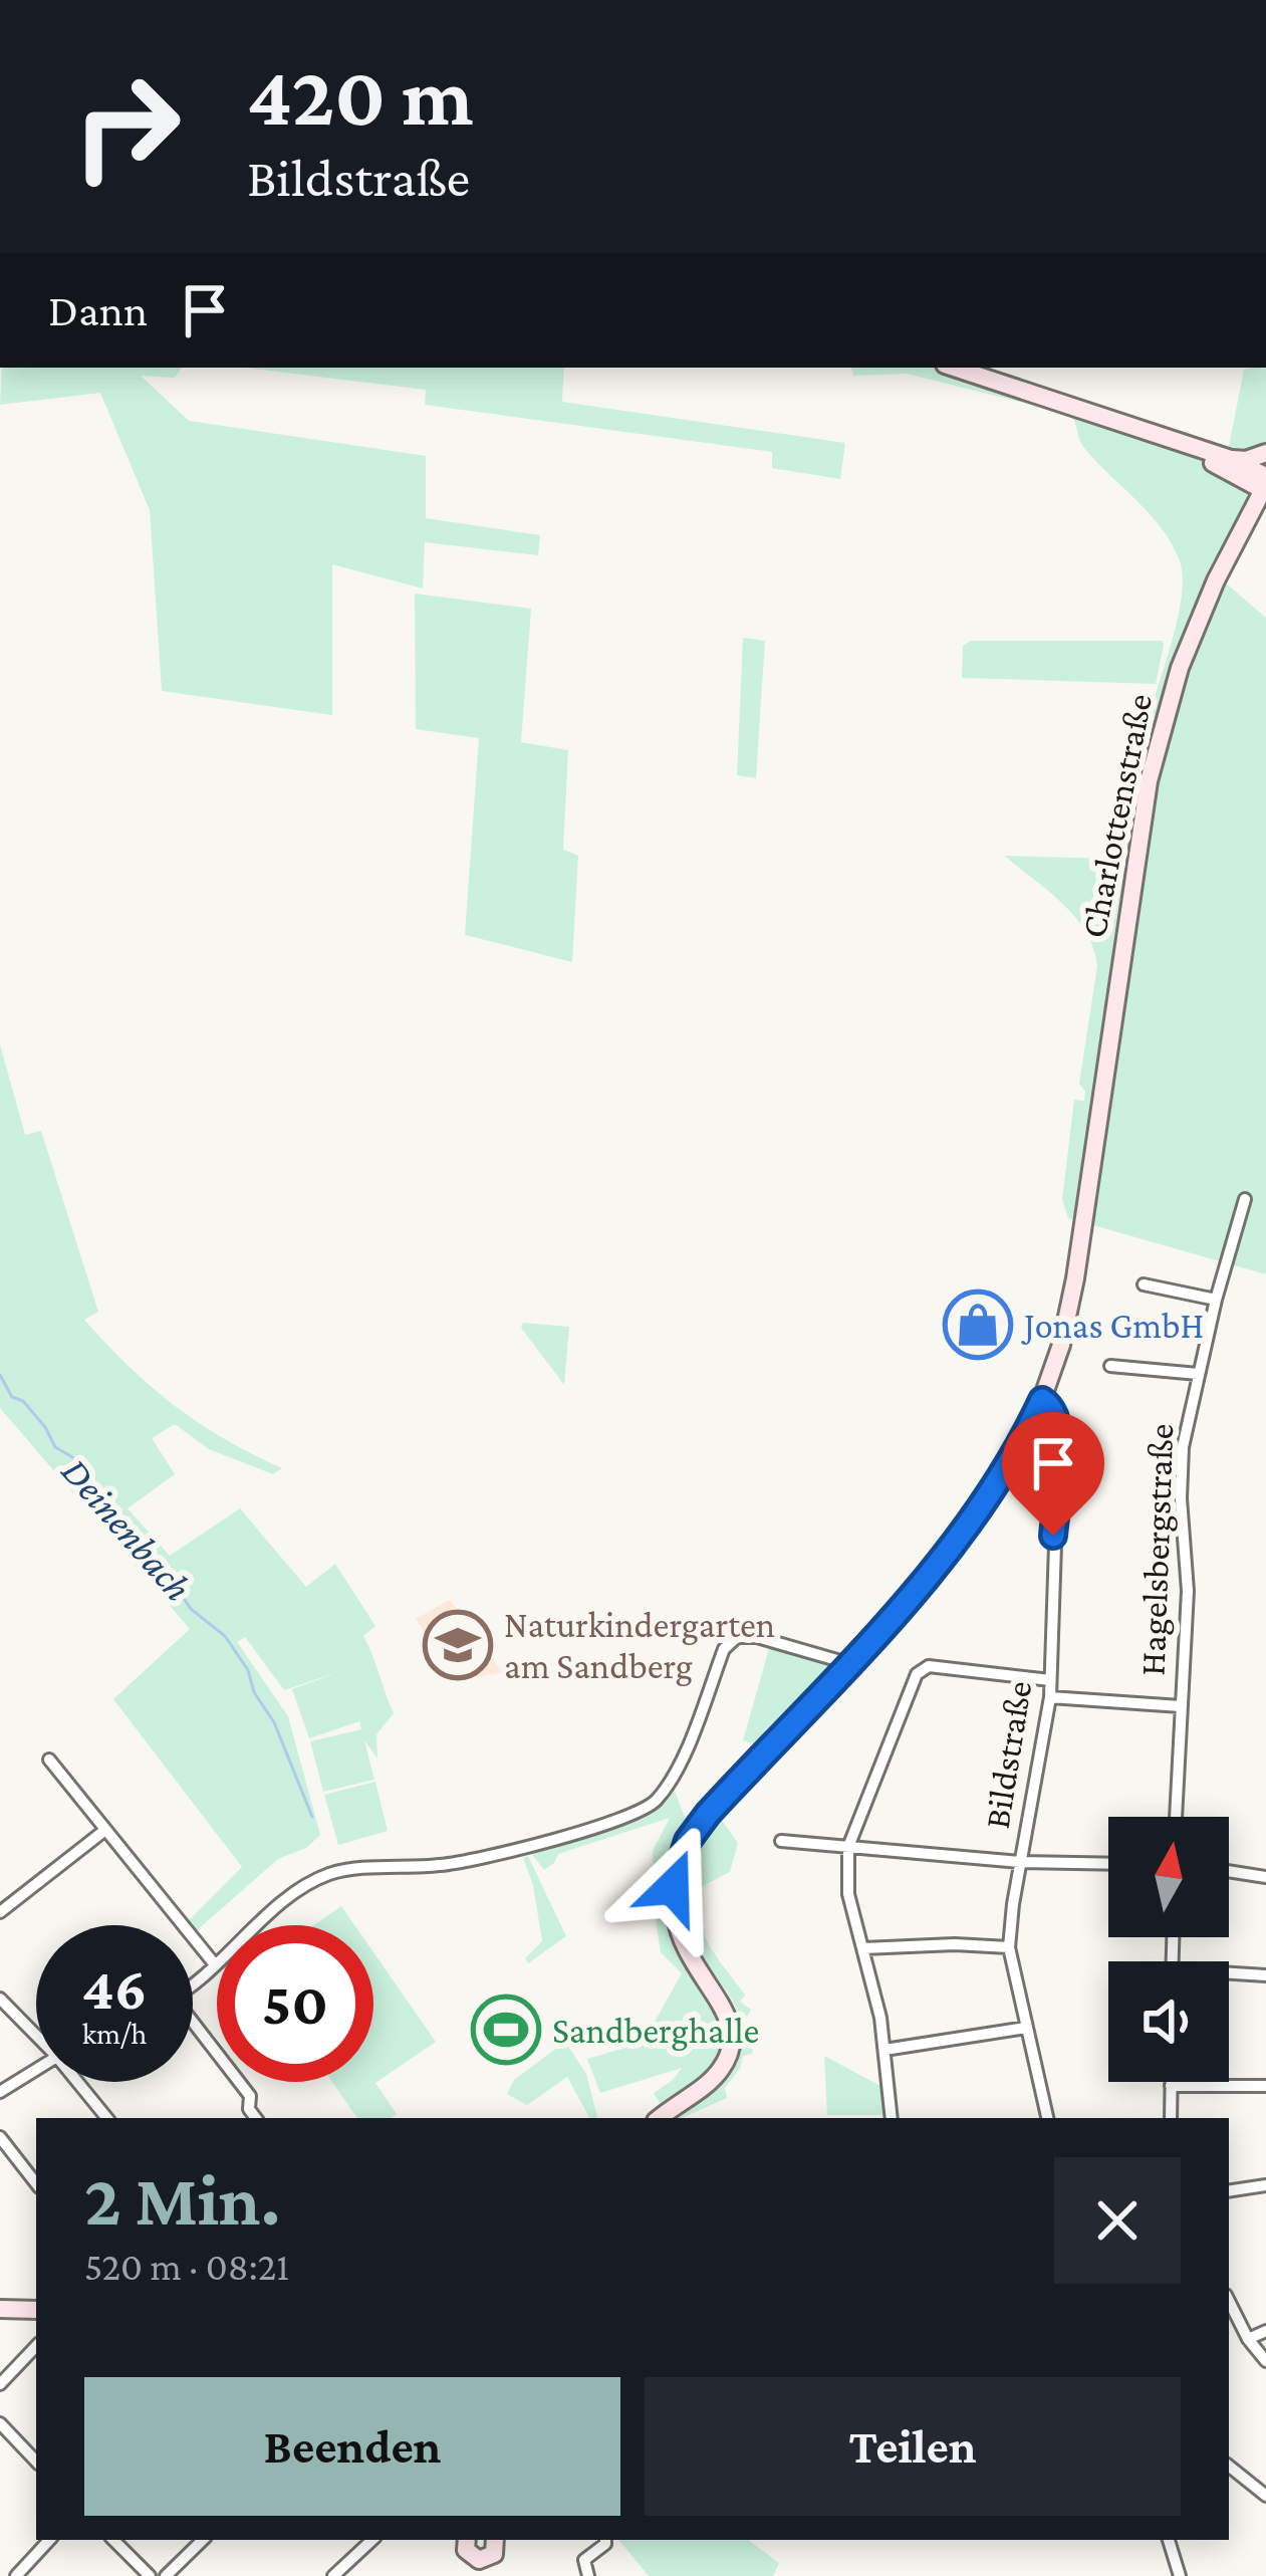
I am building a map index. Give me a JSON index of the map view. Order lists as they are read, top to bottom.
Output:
{
  "streets": {
    "main road": ["Charlottenstraße"],
    "street": ["Hagelsbergstraße", "Bildstraße"]
  },
  "crossings": [
    ["Charlottenstraße", "Bildstraße"]
  ],
  "water": ["Deinenbach"],
  "places": {
    "shop": ["Jonas GmbH"],
    "school or university": ["Naturkindergarten am Sandberg"],
    "sports": ["Sandberghalle"]
  },
  "north": "top",
  "page": {
    "turn": ["420 m", "Bildstraße"],
    "then": "Dann",
    "speed": "46 km/h",
    "limit": "50",
    "heading": ["2 Min.", "520 m · 08:21"],
    "buttons": ["Beenden", "Teilen"]
  }
}
